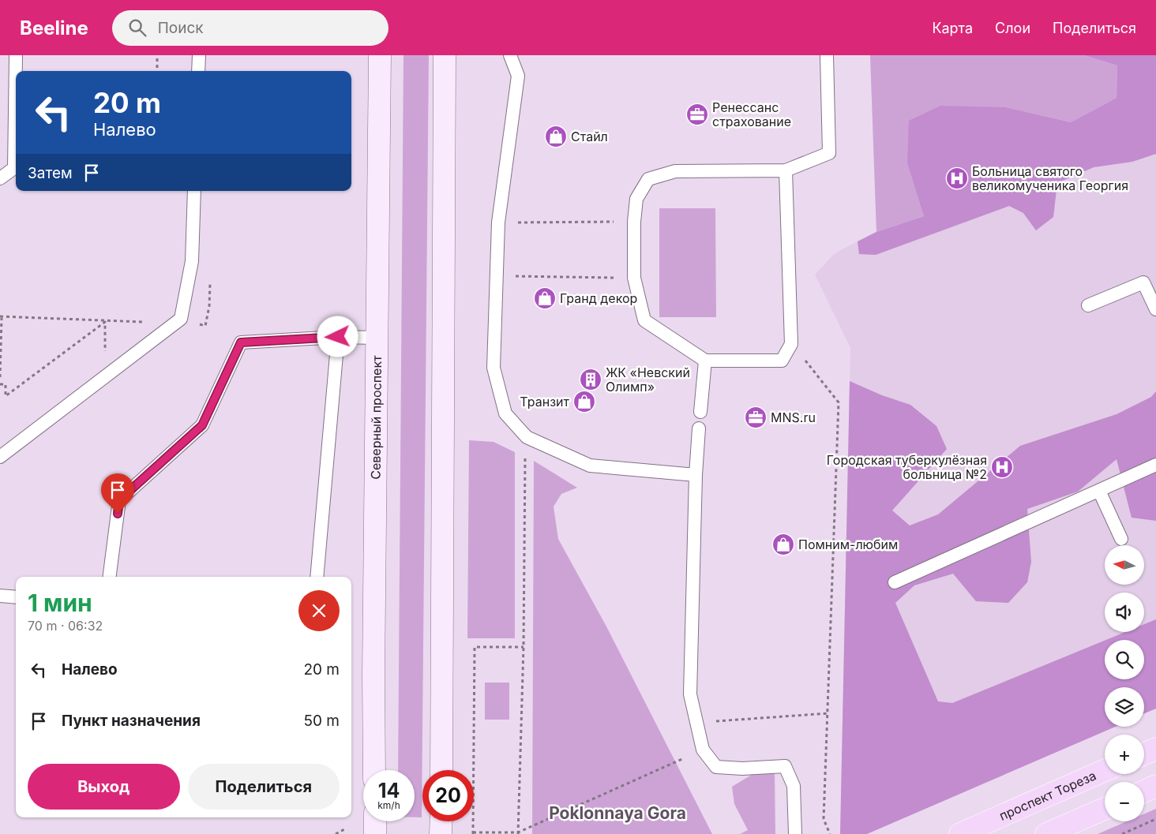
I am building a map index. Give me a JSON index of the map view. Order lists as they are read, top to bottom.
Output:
{
  "streets": {
    "main road": ["Северный проспект", "проспект Тореза"]
  },
  "districts": ["Poklonnaya Gora"],
  "places": {
    "office": ["Ренессанс страхование", "MNS.ru"],
    "shop": [
      "Стайл",
      "Гранд декор",
      "Транзит",
      "Помним-любим"
    ],
    "hospital": ["Больница святого великомученика Георгия", "Городская туберкулёзная больница №2"],
    "building": ["ЖК «Невский Олимп»"]
  },
  "north": "left",
  "page": {
    "header": "Beeline",
    "search": "Поиск",
    "nav": ["Карта", "Слои", "Поделиться"],
    "turn": ["20 m", "Налево"],
    "then": "Затем",
    "map_buttons": ["+", "−"],
    "heading": ["1 мин", "70 m · 06:32"],
    "list": [
      {
        "name": "Налево",
        "value": "20 m"
      },
      {
        "name": "Пункт назначения",
        "value": "50 m"
      }
    ],
    "buttons": ["Выход", "Поделиться"],
    "speed": "14 km/h",
    "limit": "20"
  }
}
